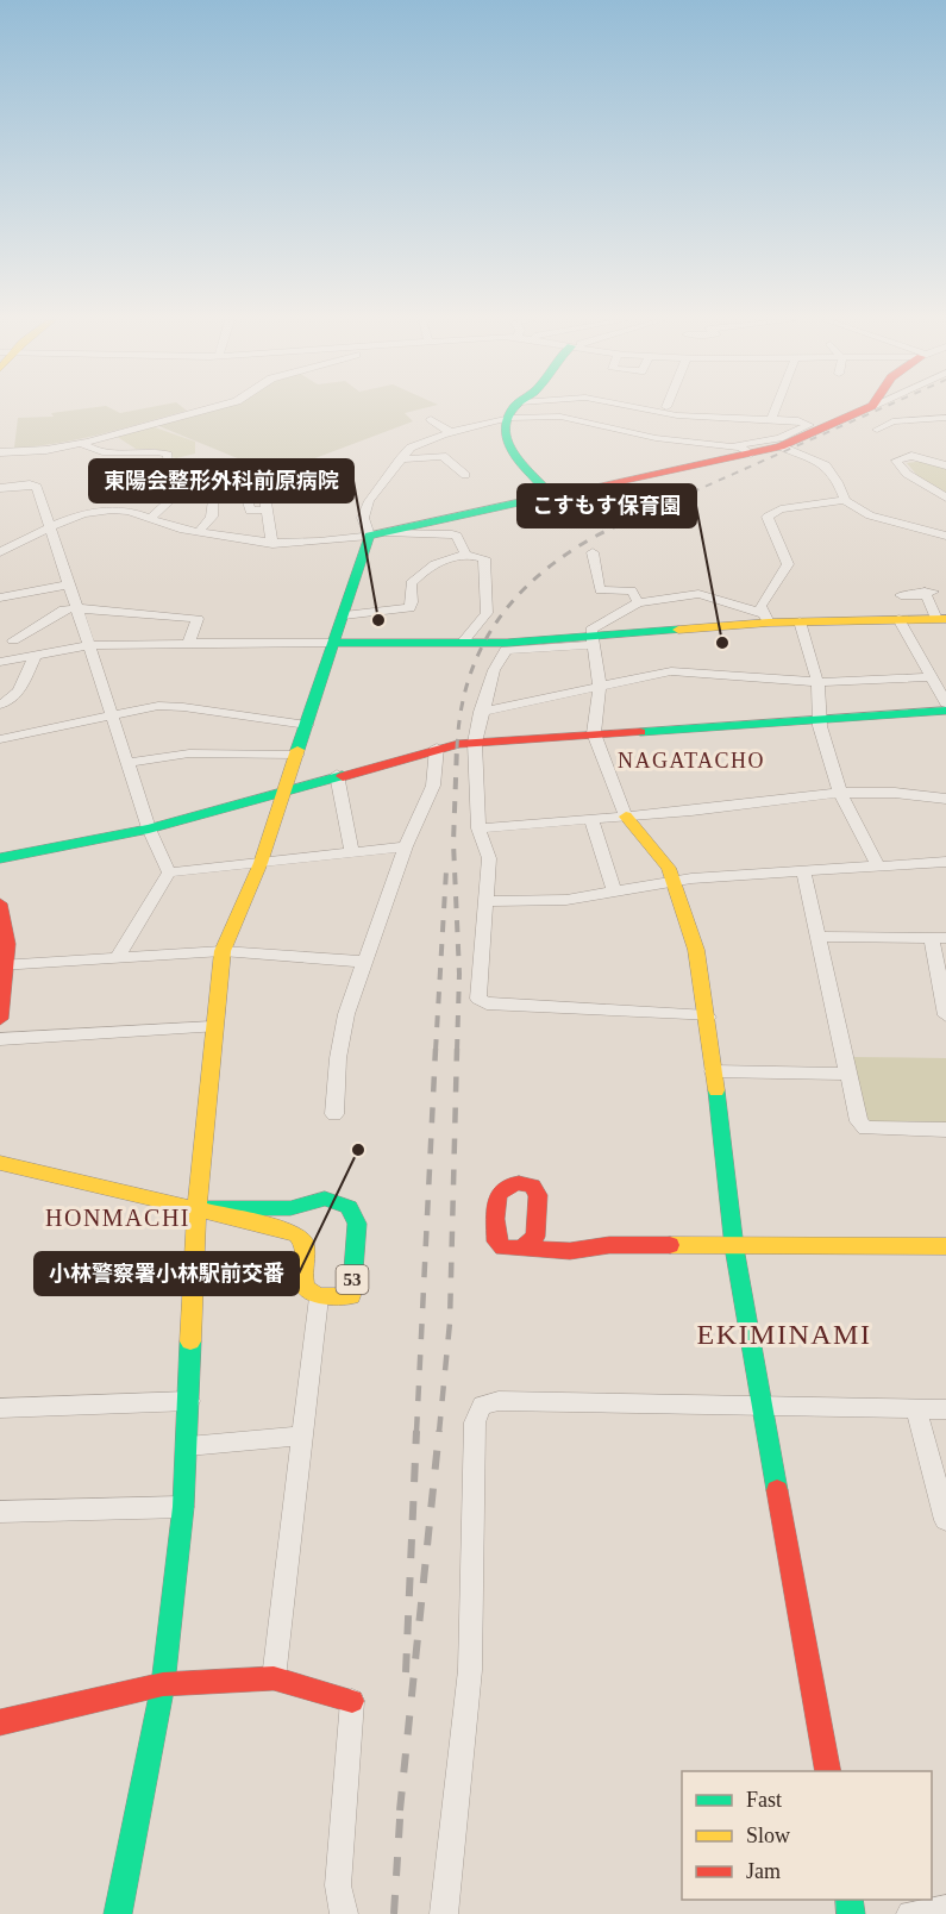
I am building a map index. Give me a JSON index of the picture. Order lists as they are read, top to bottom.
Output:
{
  "streets": {
    "main road": ["53"]
  },
  "districts": ["NAGATACHO", "HONMACHI", "EKIMINAMI"],
  "places": ["東陽会整形外科前原病院", "こすもす保育園", "小林警察署小林駅前交番"],
  "legend": ["Fast", "Slow", "Jam"]
}
